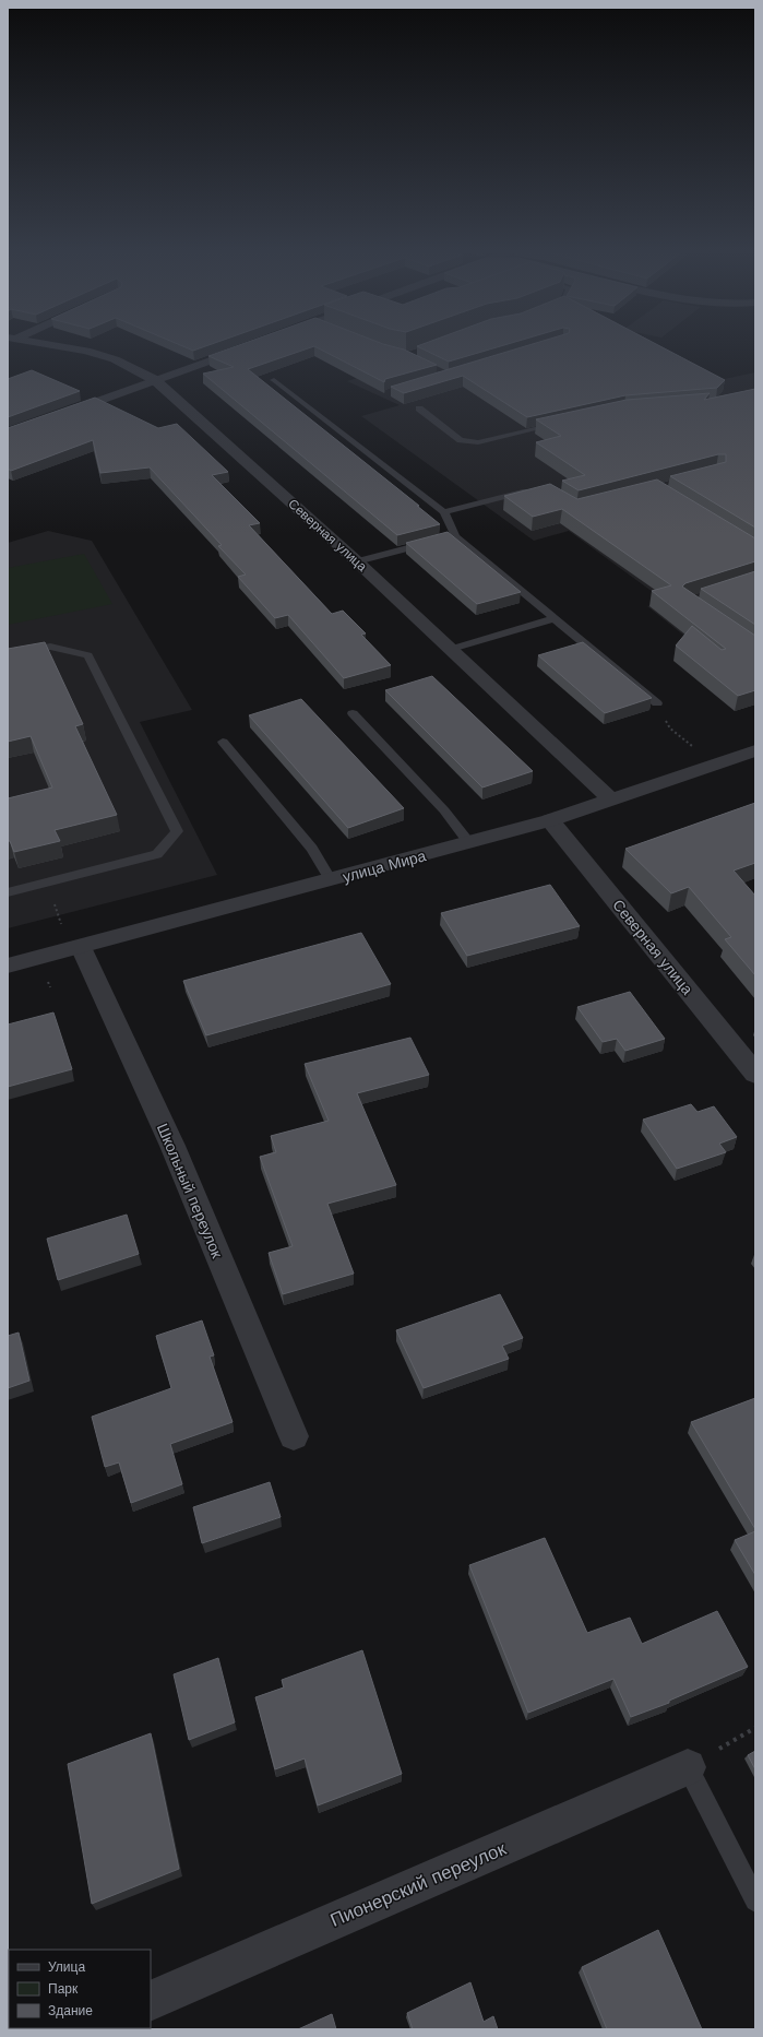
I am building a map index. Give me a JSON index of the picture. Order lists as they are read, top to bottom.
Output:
{
  "streets": {
    "street": [
      "Северная улица",
      "улица Мира",
      "Школьный переулок",
      "Пионерский переулок"
    ]
  },
  "crossings": [
    ["Северная улица", "улица Мира"],
    ["улица Мира", "Школьный переулок"]
  ],
  "legend": ["Улица", "Парк", "Здание"]
}
